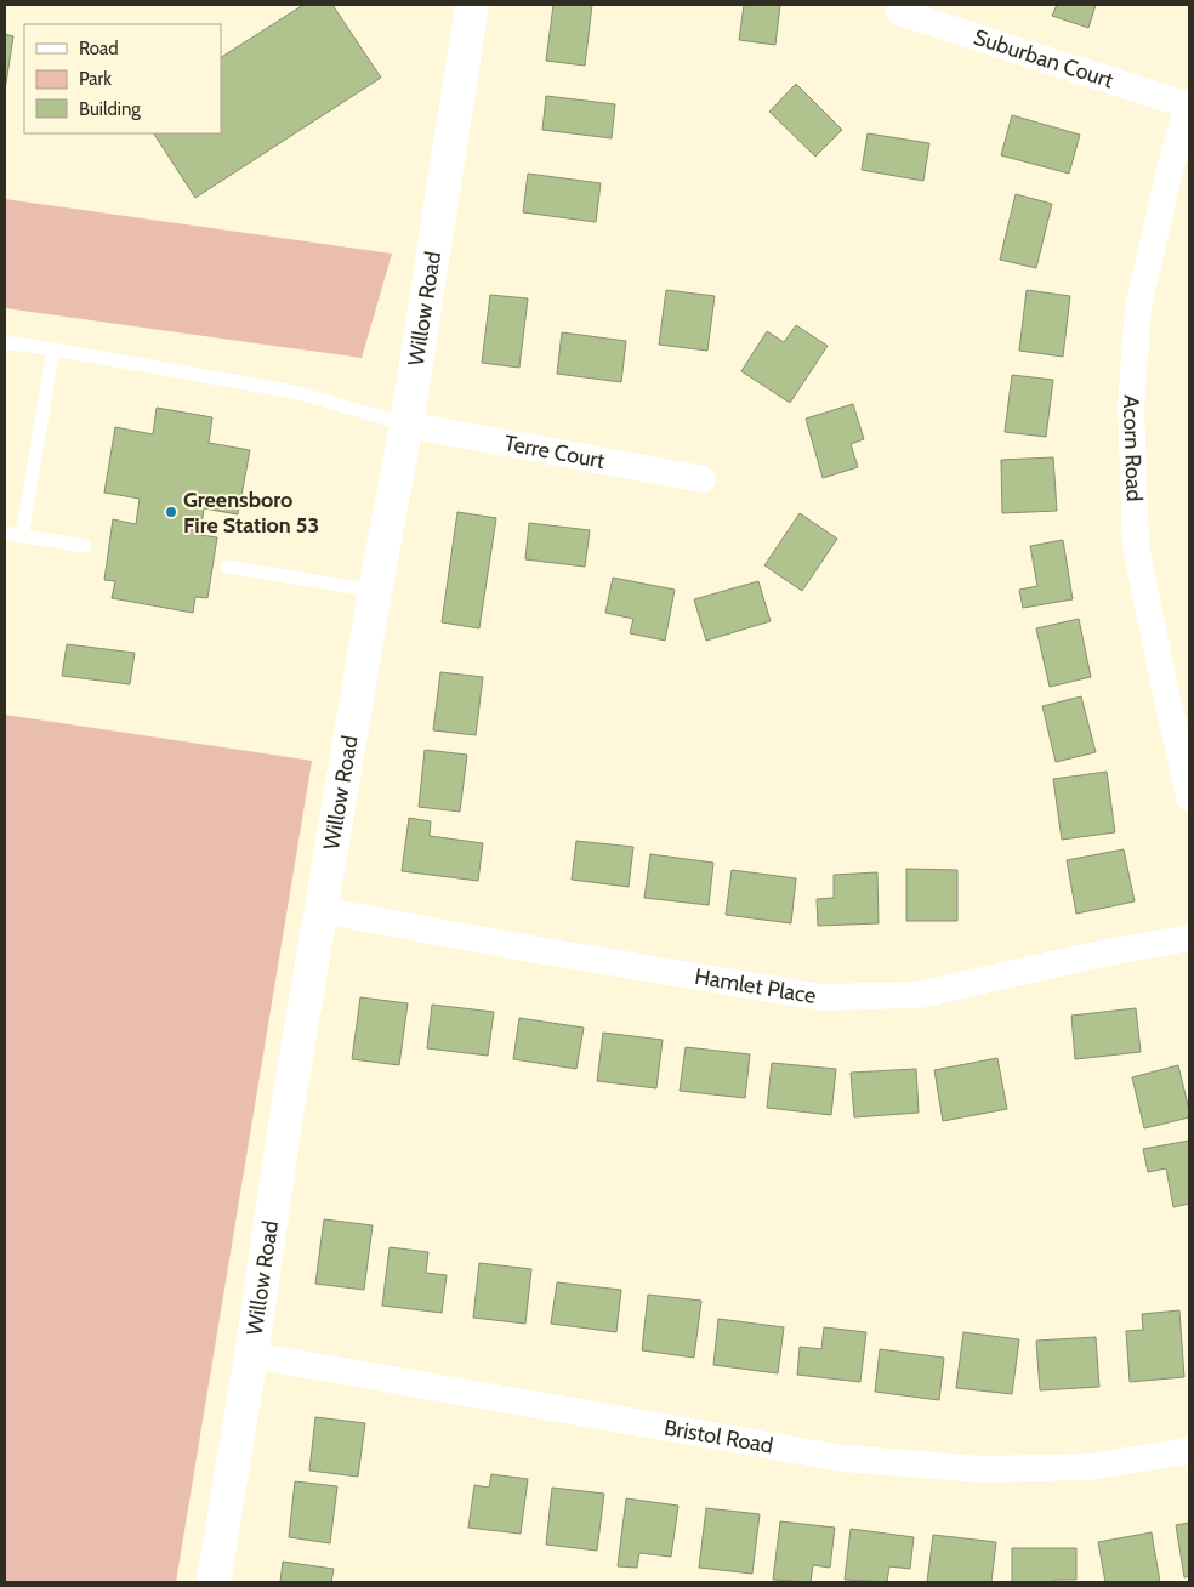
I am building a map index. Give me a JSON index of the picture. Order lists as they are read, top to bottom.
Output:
{
  "streets": {
    "street": [
      "Suburban Court",
      "Willow Road",
      "Acorn Road",
      "Terre Court",
      "Hamlet Place",
      "Bristol Road"
    ]
  },
  "crossings": [
    ["Suburban Court", "Acorn Road"],
    ["Willow Road", "Terre Court"],
    ["Willow Road", "Hamlet Place"],
    ["Willow Road", "Bristol Road"]
  ],
  "places": ["Greensboro Fire Station 53"],
  "legend": ["Road", "Park", "Building"]
}
